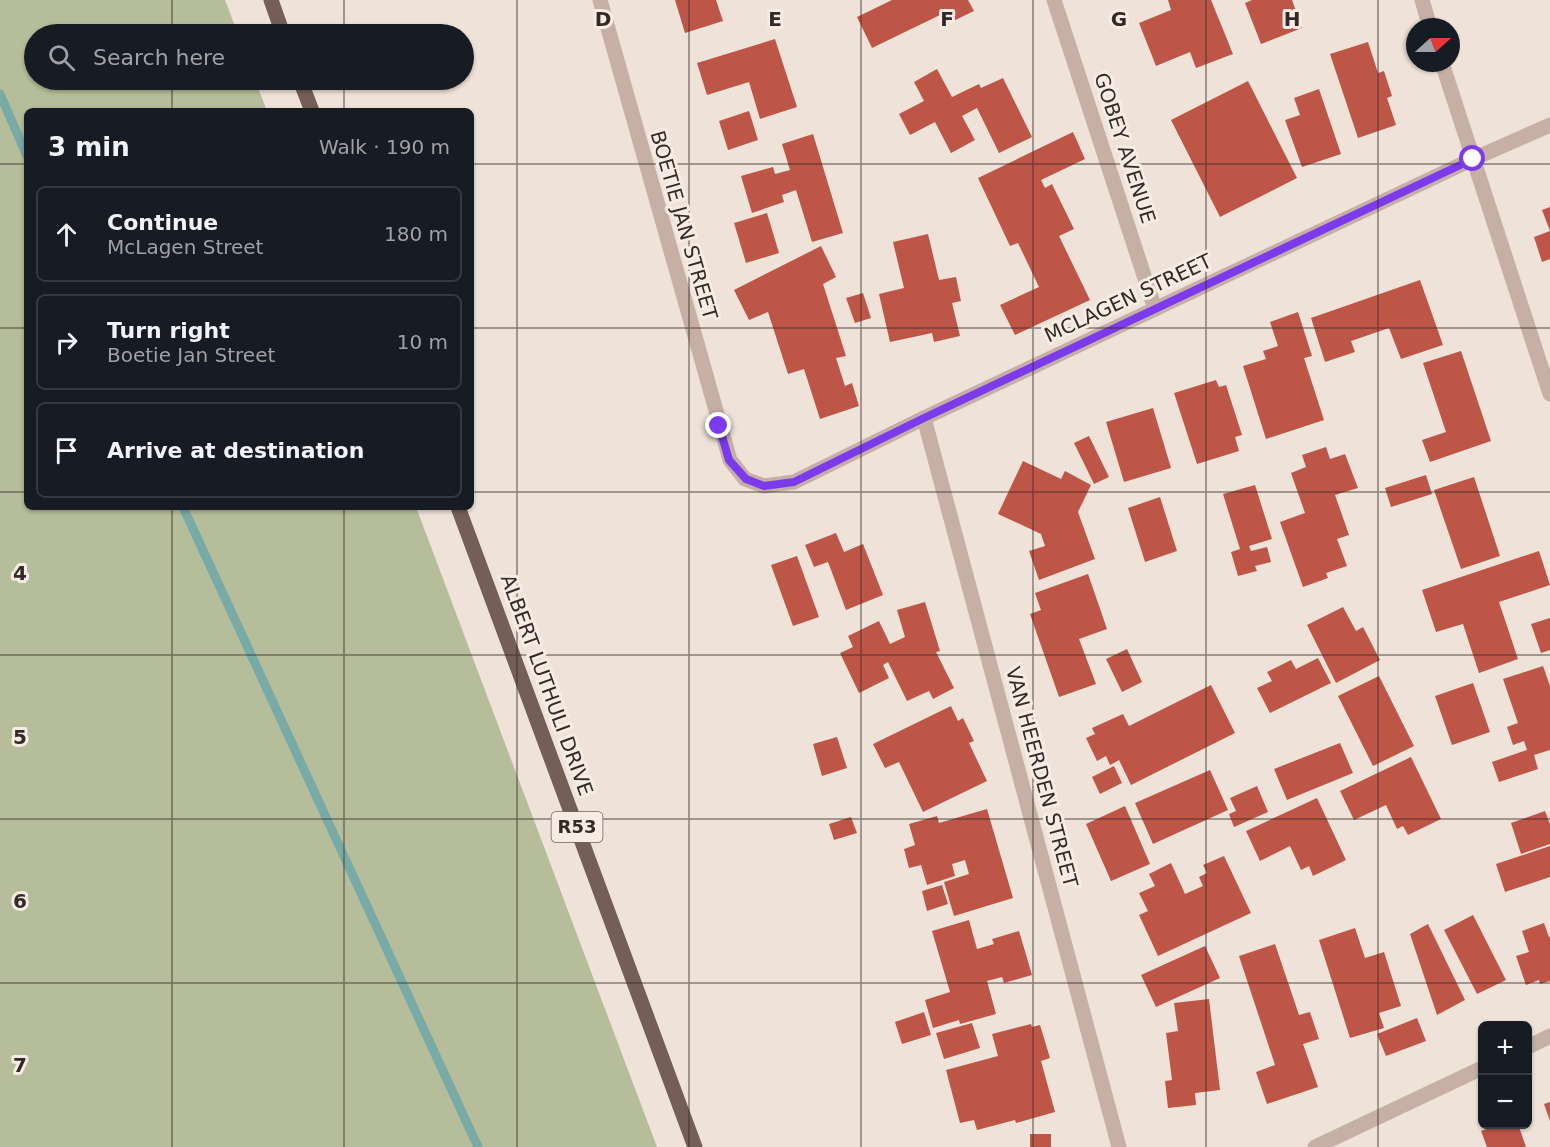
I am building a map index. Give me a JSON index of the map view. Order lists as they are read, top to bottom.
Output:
{
  "streets": {
    "main road": ["ALBERT LUTHULI DRIVE", "R53"],
    "street": [
      "GOBEY AVENUE",
      "BOETIE JAN STREET",
      "MCLAGEN STREET",
      "VAN HEERDEN STREET"
    ]
  },
  "crossings": [
    ["GOBEY AVENUE", "MCLAGEN STREET"],
    ["BOETIE JAN STREET", "MCLAGEN STREET"],
    ["MCLAGEN STREET", "VAN HEERDEN STREET"]
  ],
  "north": "right",
  "page": {
    "search": "Search here",
    "heading": ["3 min", "Walk · 190 m"],
    "list": [
      ["Continue", "McLagen Street", "180 m"],
      ["Turn right", "Boetie Jan Street", "10 m"],
      "Arrive at destination"
    ],
    "map_buttons": ["+", "−"]
  },
  "grid": {
    "columns": [
      "D",
      "E",
      "F",
      "G",
      "H"
    ],
    "rows": [
      "4",
      "5",
      "6",
      "7"
    ]
  }
}
